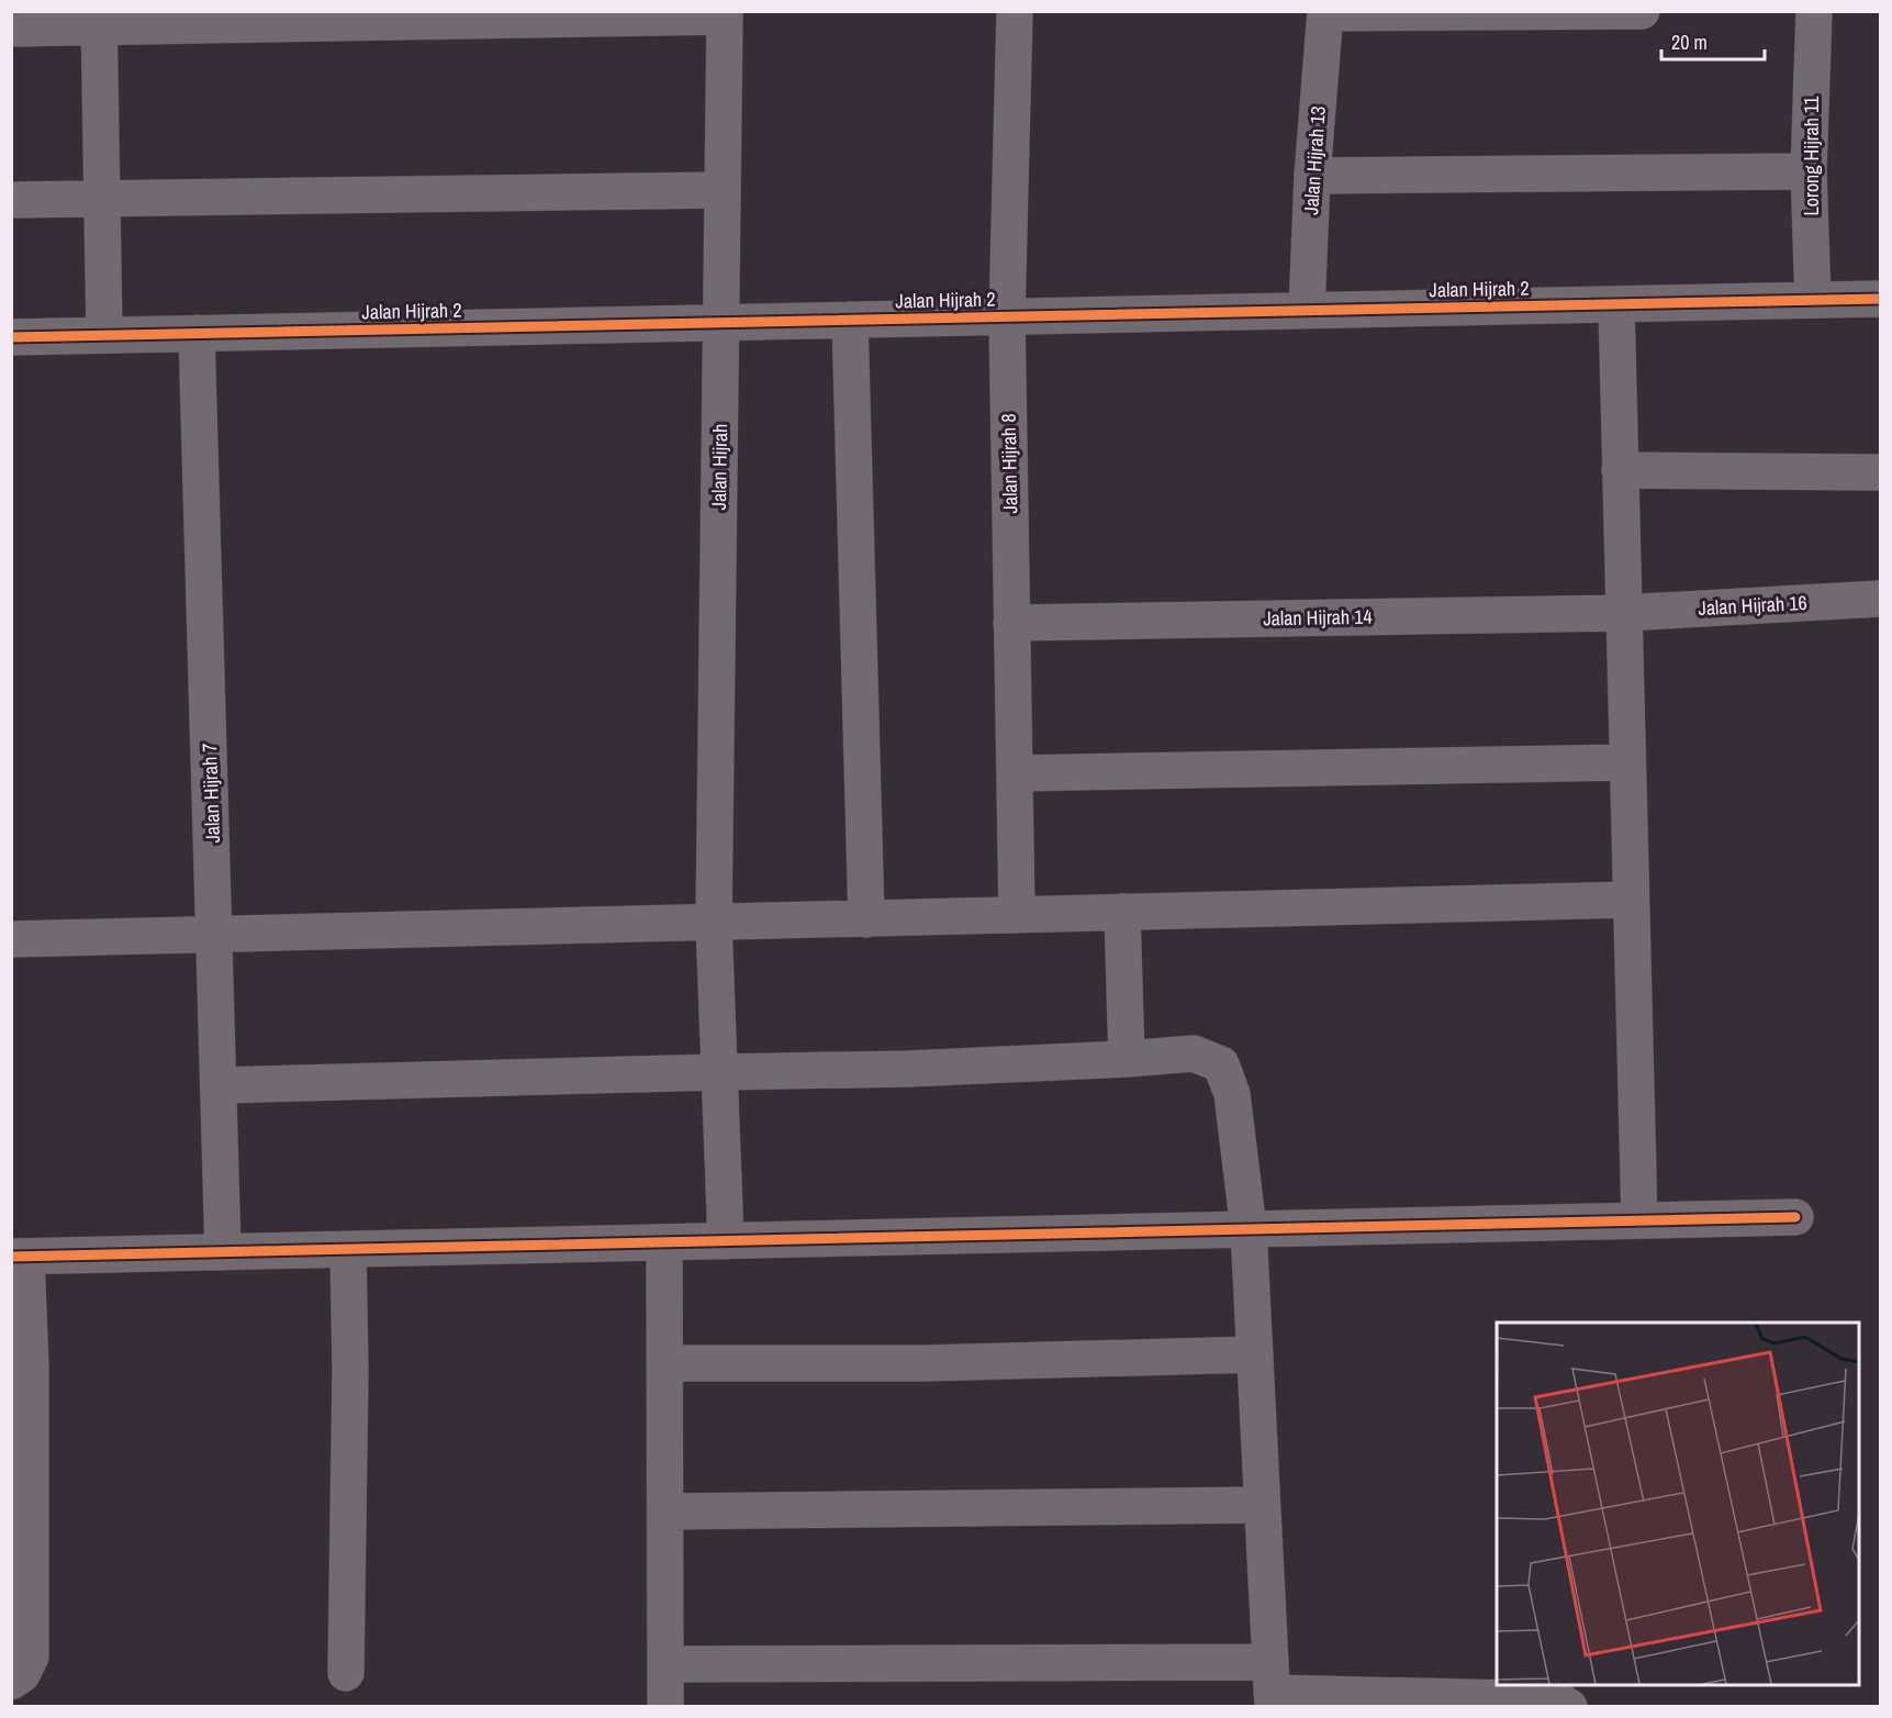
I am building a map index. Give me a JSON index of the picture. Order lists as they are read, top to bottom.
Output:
{
  "streets": {
    "street": [
      "Lorong Hijrah 11",
      "Jalan Hijrah 13",
      "Jalan Hijrah 2",
      "Jalan Hijrah 8",
      "Jalan Hijrah",
      "Jalan Hijrah 16",
      "Jalan Hijrah 14",
      "Jalan Hijrah 7"
    ]
  },
  "crossings": [
    ["Lorong Hijrah 11", "Jalan Hijrah 2"],
    ["Jalan Hijrah 13", "Jalan Hijrah 2"],
    ["Jalan Hijrah 2", "Jalan Hijrah 8"],
    ["Jalan Hijrah 2", "Jalan Hijrah"],
    ["Jalan Hijrah 2", "Jalan Hijrah 7"],
    ["Jalan Hijrah 8", "Jalan Hijrah 14"],
    ["Jalan Hijrah 16", "Jalan Hijrah 14"]
  ],
  "scale_bar": "20 m"
}
